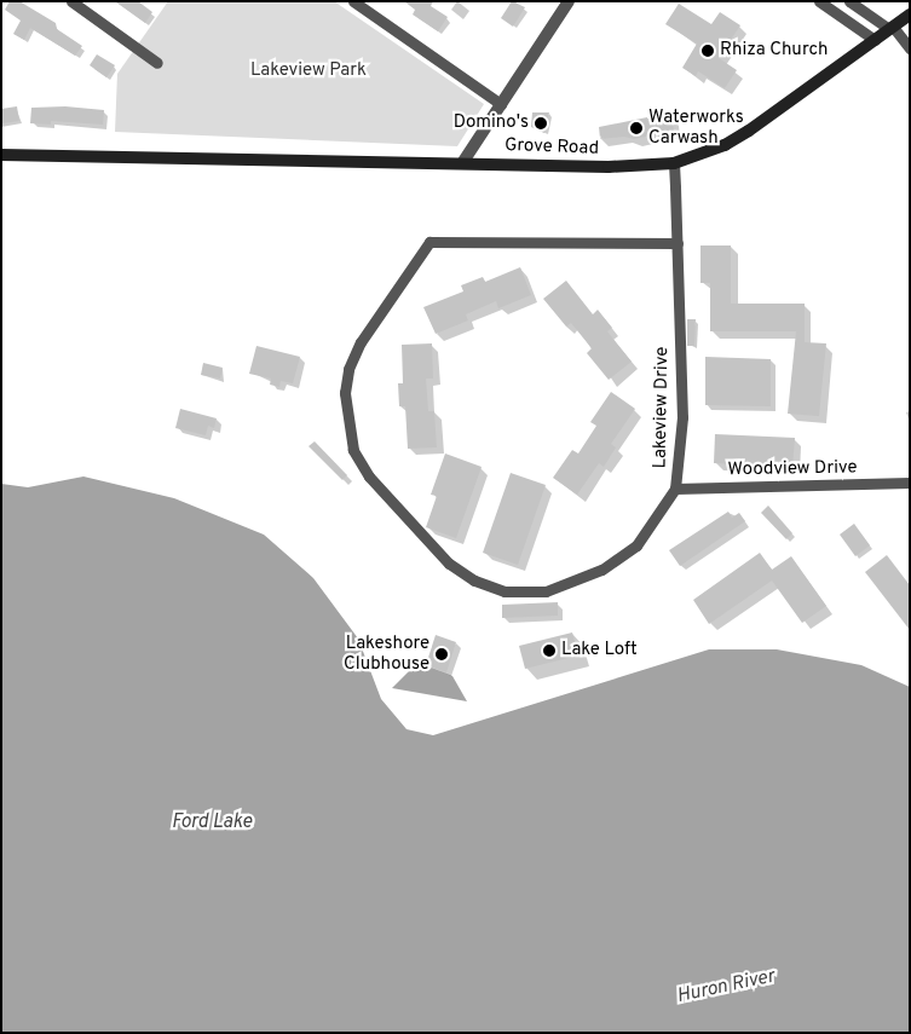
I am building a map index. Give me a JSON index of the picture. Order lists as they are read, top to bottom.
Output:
{
  "streets": {
    "main road": ["Grove Road"],
    "street": ["Lakeview Drive", "Woodview Drive"]
  },
  "crossings": [
    ["Lakeview Drive", "Woodview Drive"]
  ],
  "water": ["Ford Lake", "Huron River"],
  "parks": ["Lakeview Park"],
  "places": [
    "Rhiza Church",
    "Domino's",
    "Waterworks Carwash",
    "Lake Loft",
    "Lakeshore Clubhouse"
  ]
}
